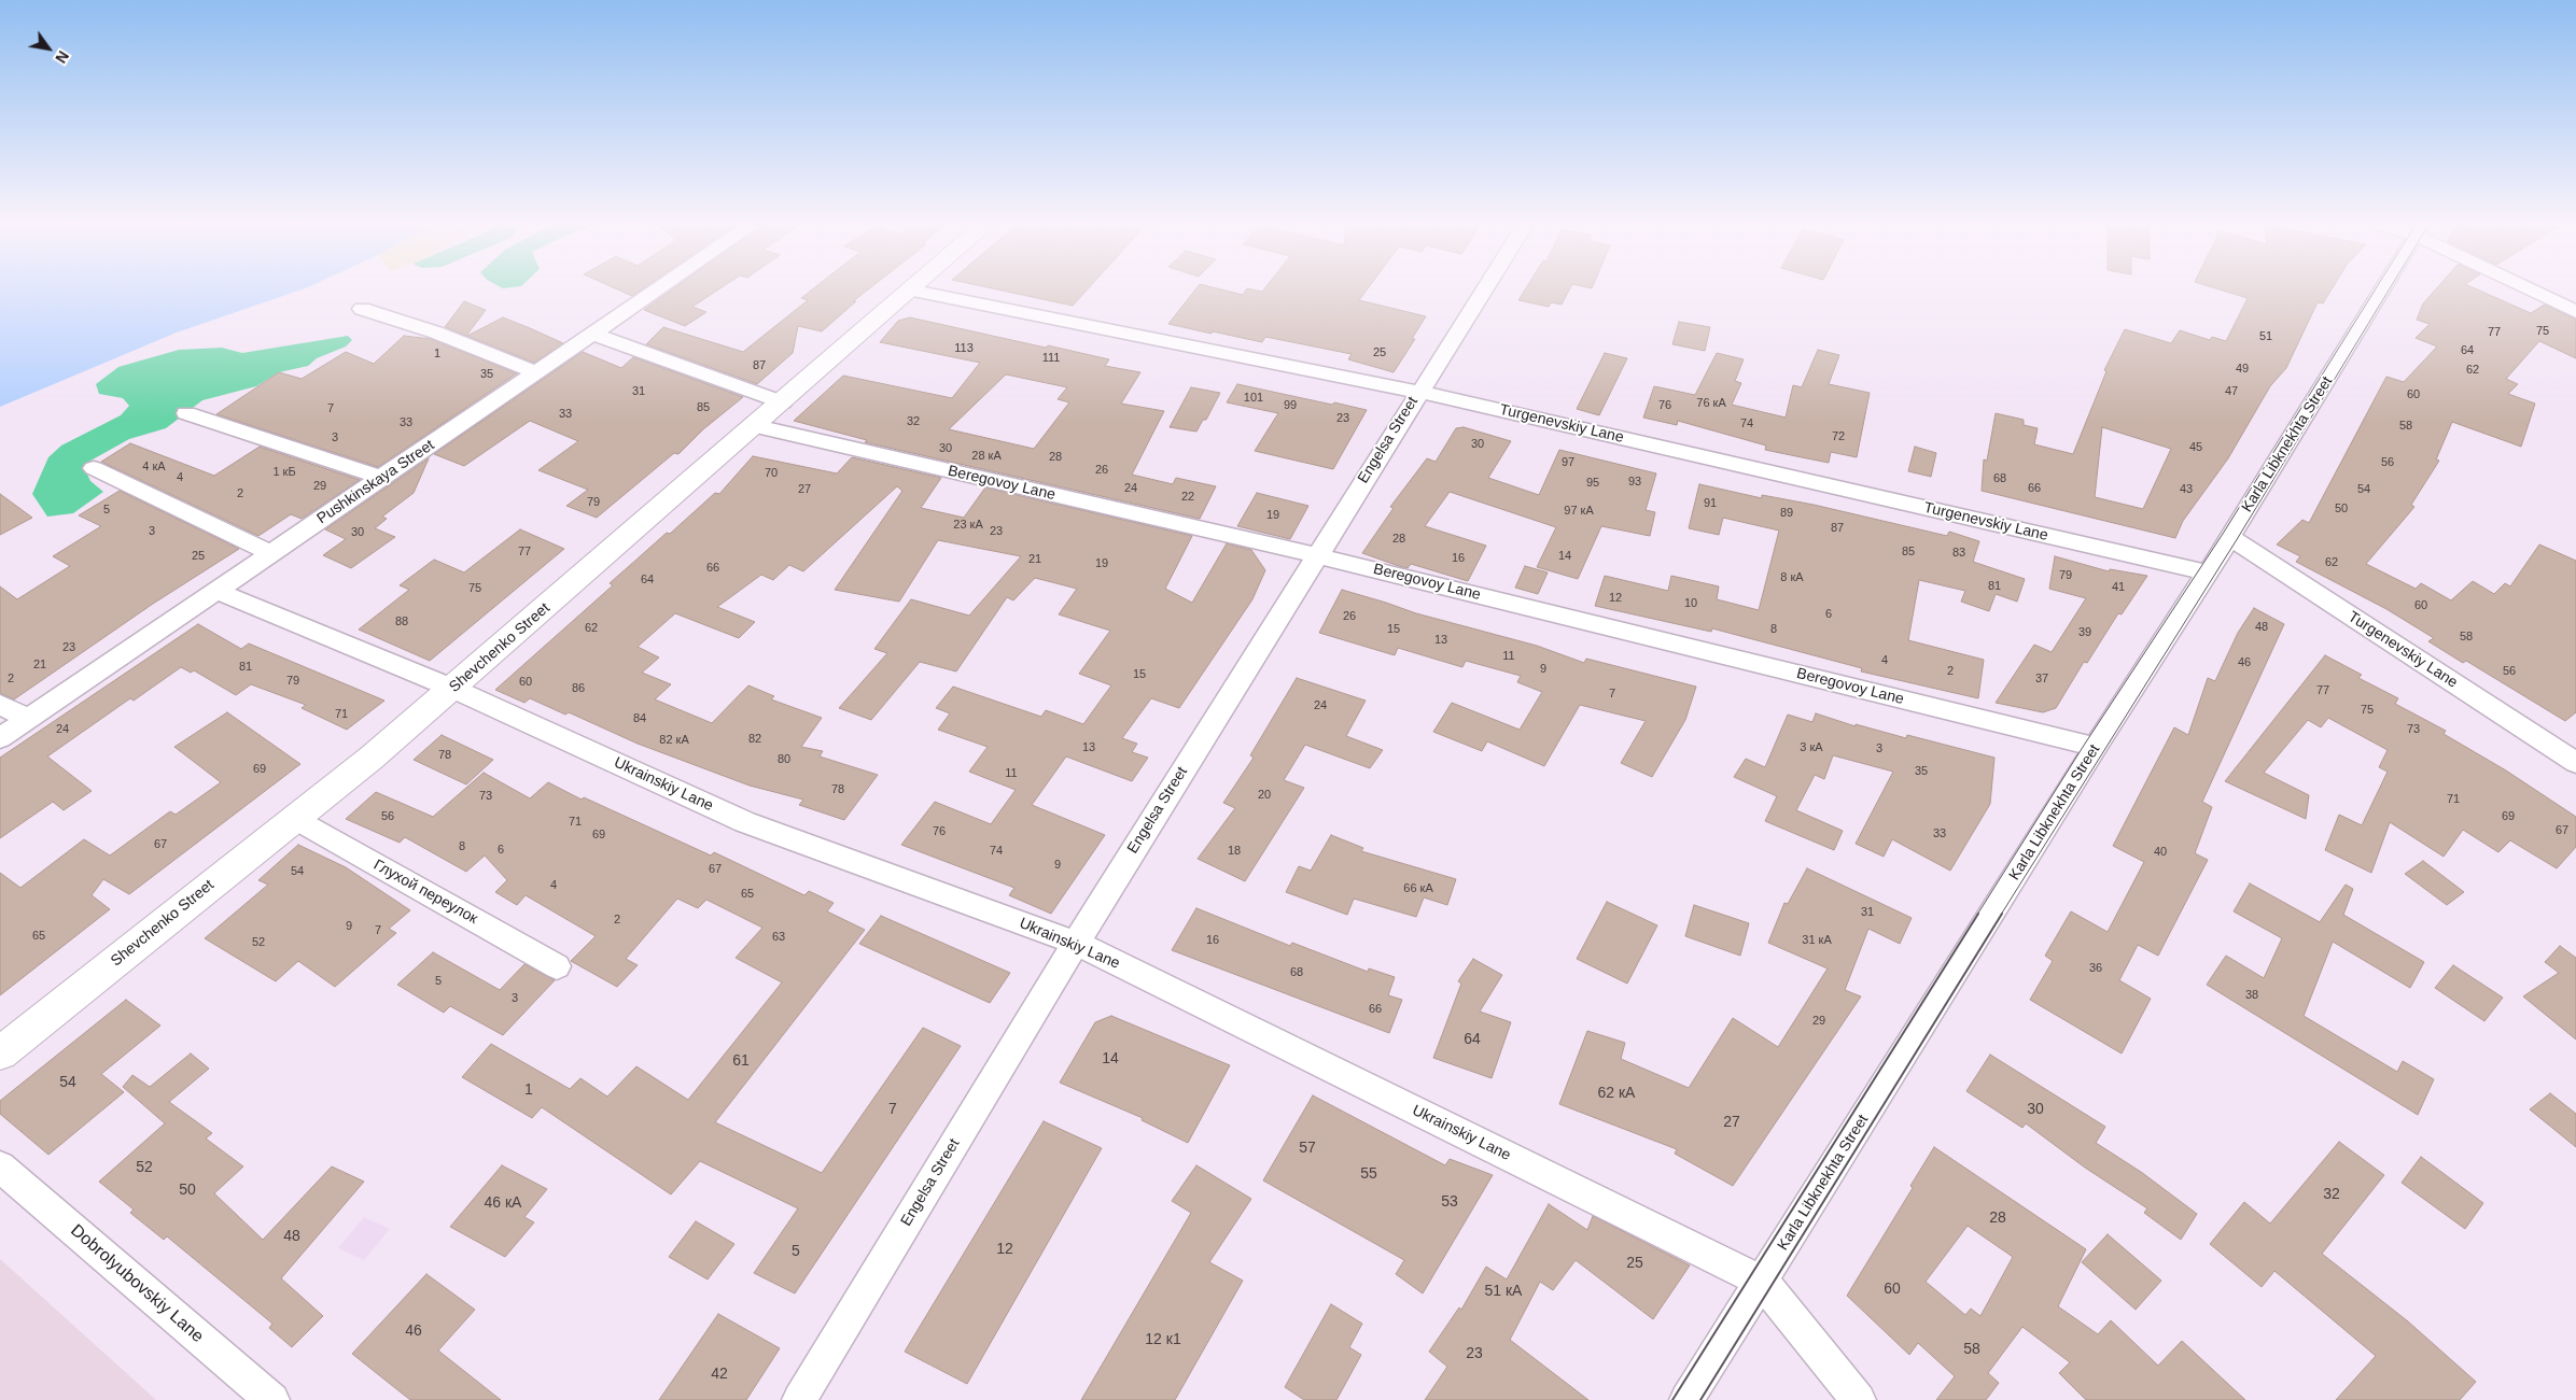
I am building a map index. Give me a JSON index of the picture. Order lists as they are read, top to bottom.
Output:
{
  "streets": {
    "street": [
      "Turgenevskiy Lane",
      "Engelsa Street",
      "Karla Libknekhta Street",
      "Pushkinskaya Street",
      "Beregovoy Lane",
      "Shevchenko Street",
      "Ukrainskiy Lane",
      "Глухой переулок",
      "Dobrolyubovskiy Lane"
    ]
  },
  "crossings": [
    ["Turgenevskiy Lane", "Engelsa Street"],
    ["Turgenevskiy Lane", "Karla Libknekhta Street"],
    ["Turgenevskiy Lane", "Shevchenko Street"],
    ["Engelsa Street", "Beregovoy Lane"],
    ["Engelsa Street", "Ukrainskiy Lane"],
    ["Karla Libknekhta Street", "Beregovoy Lane"],
    ["Karla Libknekhta Street", "Ukrainskiy Lane"],
    ["Pushkinskaya Street", "Ukrainskiy Lane"],
    ["Beregovoy Lane", "Shevchenko Street"],
    ["Shevchenko Street", "Ukrainskiy Lane"],
    ["Shevchenko Street", "Глухой переулок"]
  ],
  "house_numbers": [
    "75",
    "77",
    "51",
    "113",
    "64",
    "25",
    "1",
    "111",
    "87",
    "49",
    "62",
    "35",
    "31",
    "47",
    "60",
    "101",
    "76 кА",
    "99",
    "76",
    "85",
    "7",
    "33",
    "23",
    "32",
    "33",
    "74",
    "58",
    "72",
    "3",
    "30",
    "45",
    "30",
    "28 кА",
    "28",
    "97",
    "56",
    "4 кА",
    "26",
    "1 кБ",
    "70",
    "4",
    "68",
    "93",
    "95",
    "29",
    "24",
    "66",
    "27",
    "43",
    "54",
    "2",
    "22",
    "79",
    "91",
    "50",
    "5",
    "97 кА",
    "89",
    "19",
    "23 кА",
    "87",
    "3",
    "23",
    "30",
    "28",
    "77",
    "85",
    "83",
    "25",
    "14",
    "16",
    "21",
    "62",
    "19",
    "66",
    "79",
    "8 кА",
    "64",
    "81",
    "41",
    "75",
    "12",
    "10",
    "60",
    "6",
    "26",
    "88",
    "48",
    "62",
    "15",
    "8",
    "39",
    "58",
    "13",
    "23",
    "11",
    "4",
    "46",
    "21",
    "81",
    "9",
    "2",
    "56",
    "15",
    "2",
    "37",
    "79",
    "60",
    "86",
    "77",
    "7",
    "24",
    "75",
    "71",
    "84",
    "24",
    "73",
    "82",
    "82 кА",
    "13",
    "3 кА",
    "3",
    "78",
    "80",
    "69",
    "35",
    "11",
    "78",
    "20",
    "73",
    "71",
    "56",
    "69",
    "71",
    "67",
    "76",
    "33",
    "69",
    "67",
    "8",
    "6",
    "74",
    "18",
    "40",
    "9",
    "67",
    "54",
    "4",
    "66 кА",
    "65",
    "31",
    "2",
    "9",
    "7",
    "65",
    "63",
    "16",
    "31 кА",
    "52",
    "36",
    "68",
    "5",
    "38",
    "3",
    "66",
    "29",
    "64",
    "14",
    "61",
    "54",
    "1",
    "62 кА",
    "7",
    "30",
    "27",
    "57",
    "52",
    "55",
    "50",
    "32",
    "53",
    "46 кА",
    "28",
    "48",
    "12",
    "5",
    "25",
    "60",
    "51 кА",
    "46",
    "12 к1",
    "58",
    "23",
    "42"
  ],
  "north": "bottom right"
}
